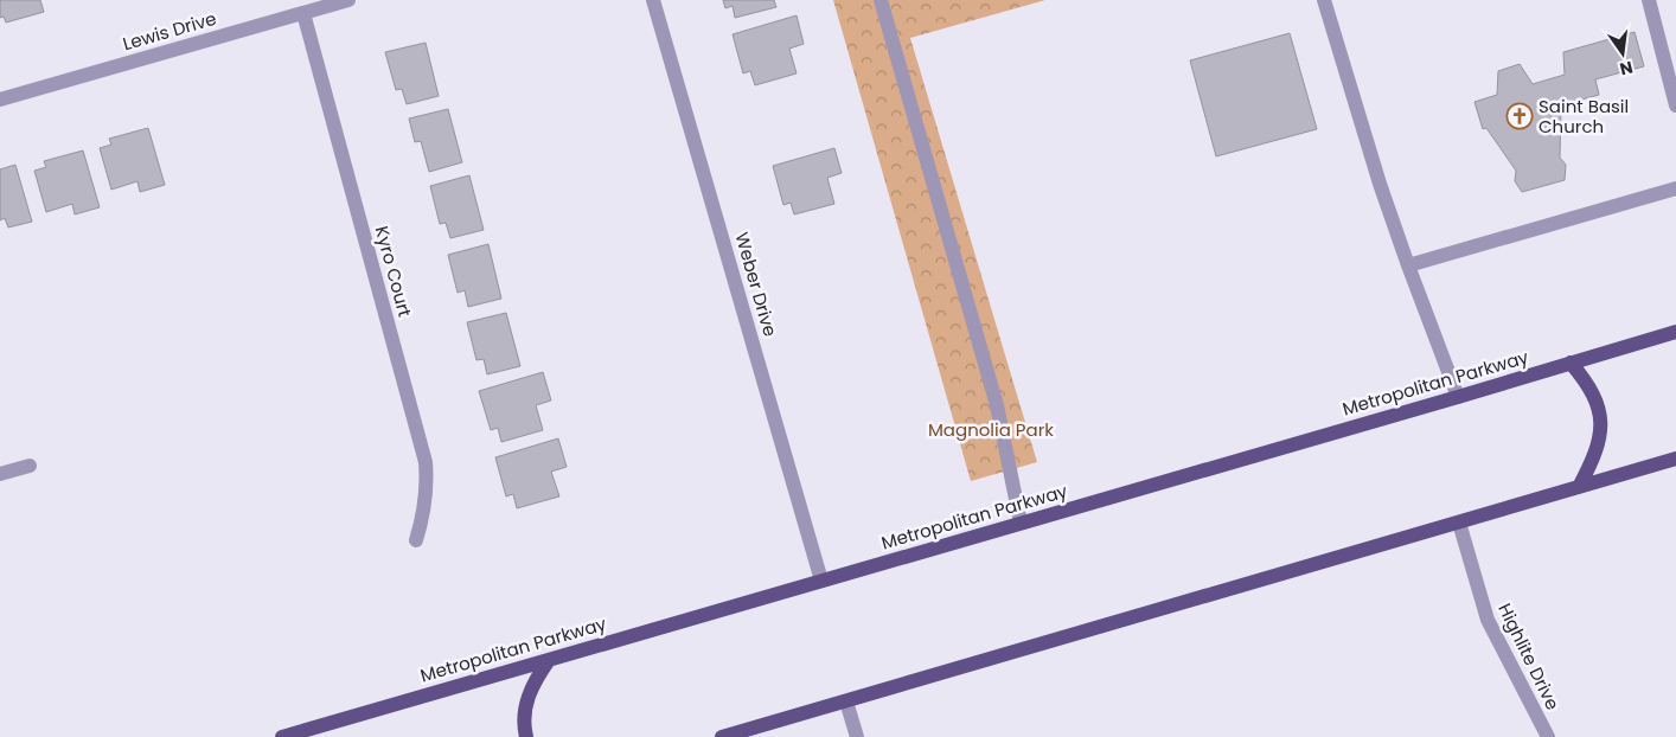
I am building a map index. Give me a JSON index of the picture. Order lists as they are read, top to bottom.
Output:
{
  "streets": {
    "main road": ["Metropolitan Parkway"],
    "street": [
      "Lewis Drive",
      "Kyro Court",
      "Weber Drive",
      "Highlite Drive"
    ]
  },
  "crossings": [
    ["Lewis Drive", "Kyro Court"],
    ["Weber Drive", "Metropolitan Parkway"]
  ],
  "parks": ["Magnolia Park"],
  "places": {
    "church": ["Saint Basil Church"]
  },
  "north": "bottom"
}
